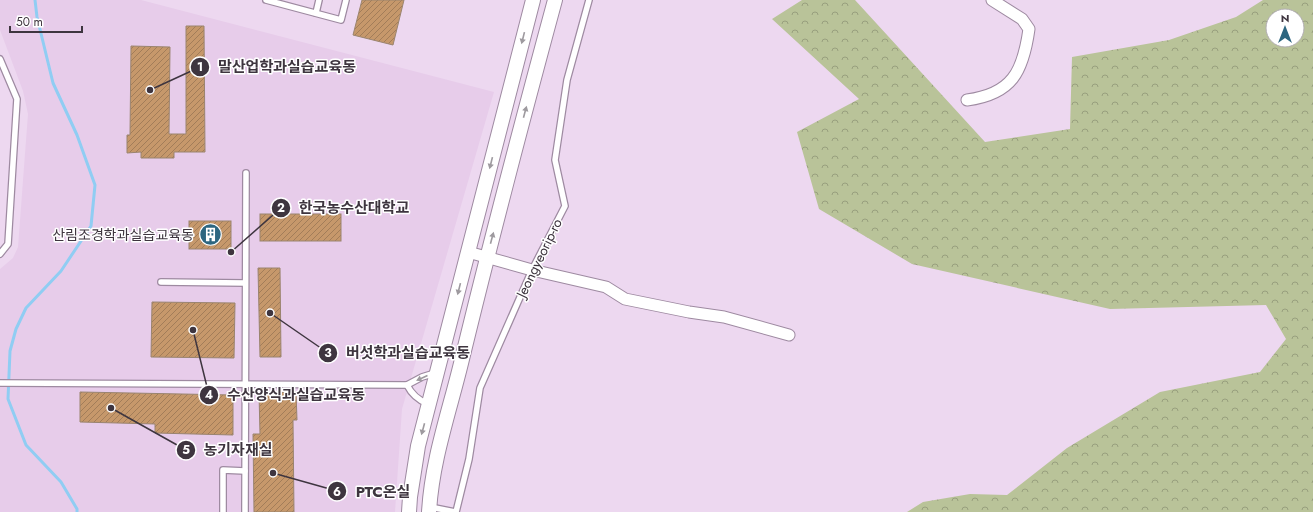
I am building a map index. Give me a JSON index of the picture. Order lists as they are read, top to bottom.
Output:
{
  "streets": {
    "street": ["Jeongyeorip-ro"]
  },
  "places": {
    "other": [
      "말산업학과실습교육동",
      "한국농수산대학교",
      "버섯학과실습교육동",
      "수산양식과실습교육동",
      "농기자재실",
      "PTC온실"
    ],
    "building": ["산림조경학과실습교육동"]
  },
  "scale_bar": "50 m",
  "north": "top"
}
